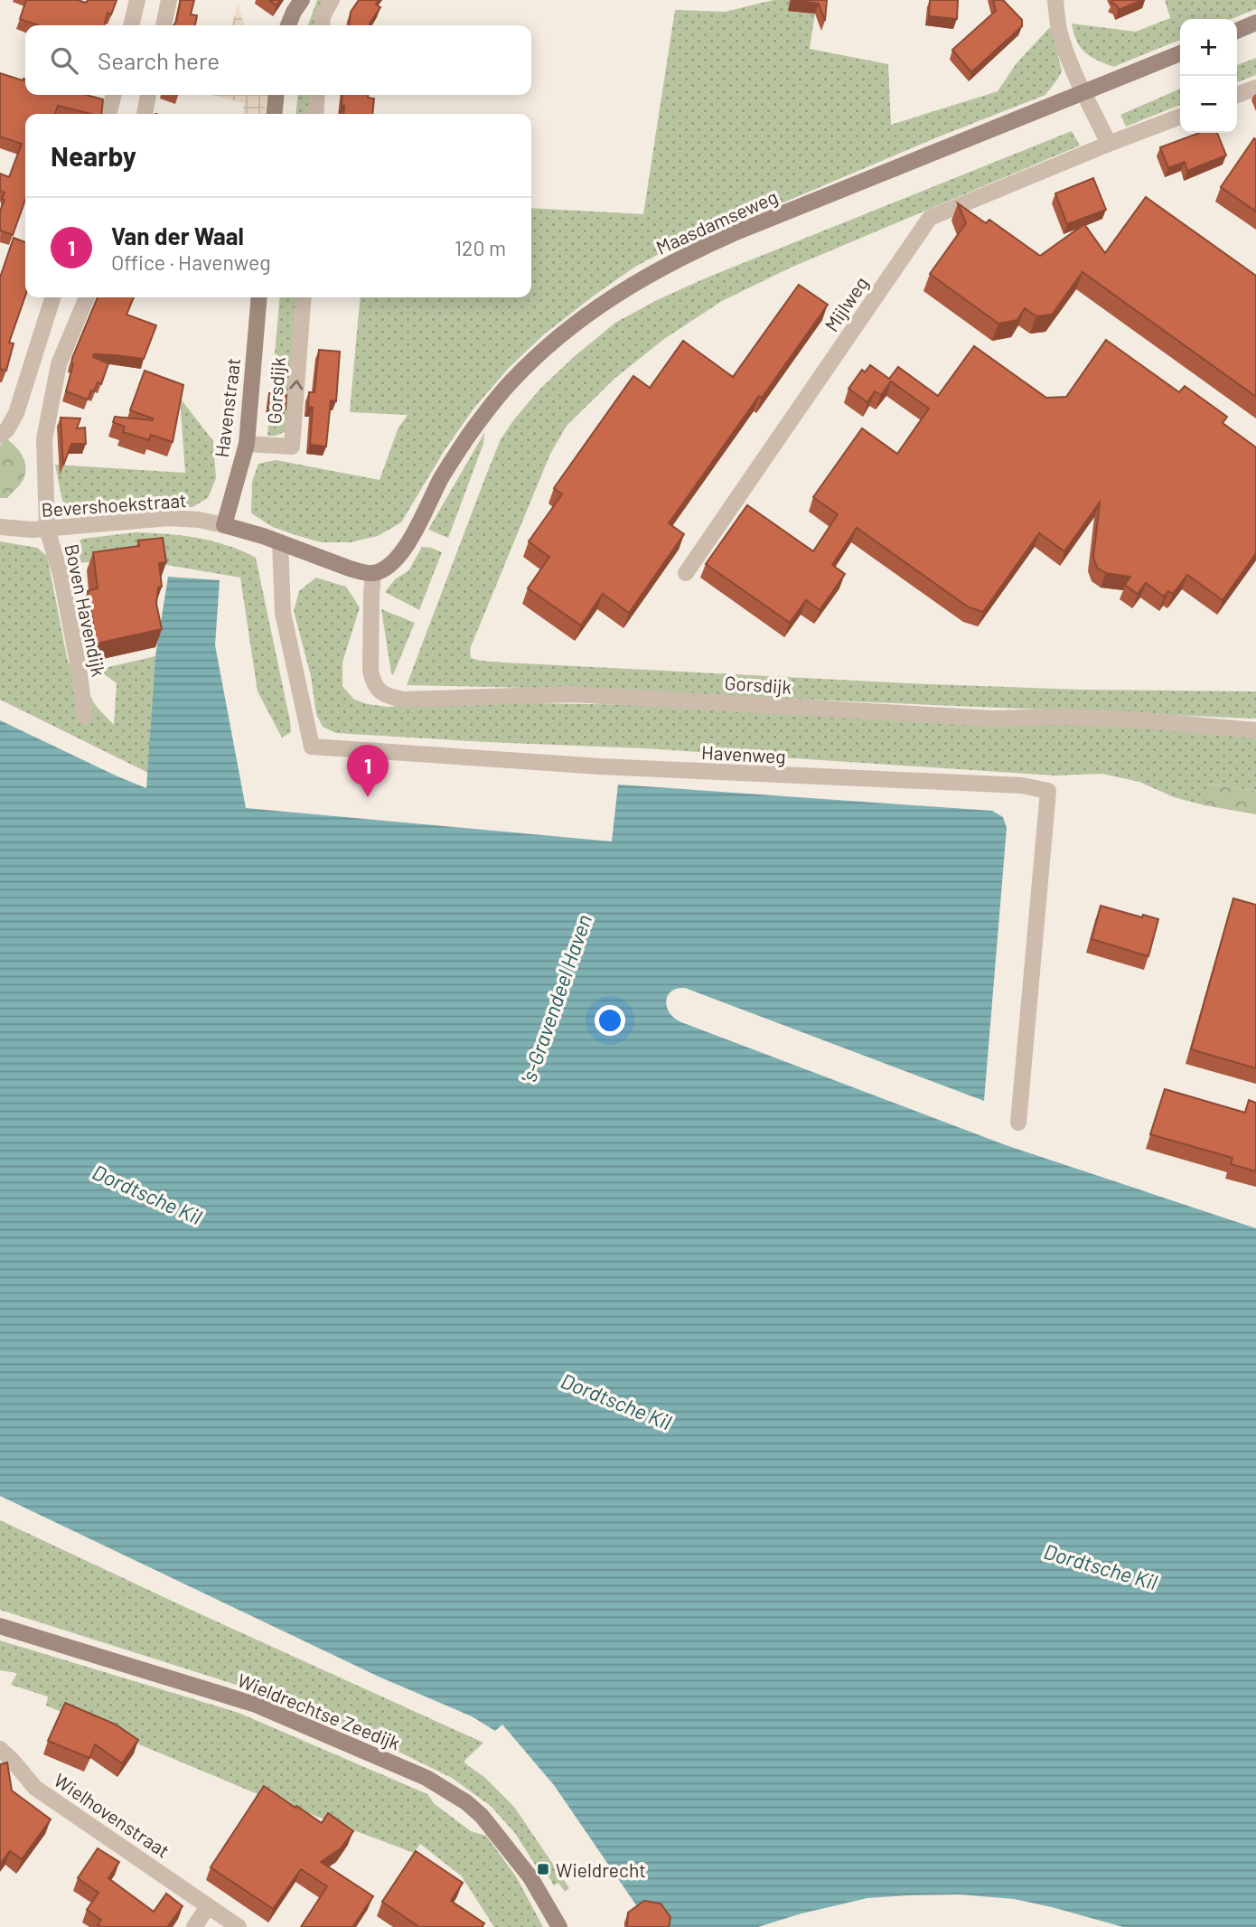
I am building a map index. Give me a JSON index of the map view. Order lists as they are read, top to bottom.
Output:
{
  "streets": {
    "street": [
      "Maasdamseweg",
      "Mijlweg",
      "Gorsdijk",
      "Havenstraat",
      "Bevershoekstraat",
      "Boven Havendijk",
      "Havenweg",
      "Wieldrechtse Zeedijk",
      "Wielhovenstraat"
    ]
  },
  "crossings": [
    ["Maasdamseweg", "Gorsdijk"],
    ["Maasdamseweg", "Bevershoekstraat"],
    ["Gorsdijk", "Havenstraat"],
    ["Gorsdijk", "Bevershoekstraat"],
    ["Havenstraat", "Bevershoekstraat"],
    ["Bevershoekstraat", "Boven Havendijk"],
    ["Bevershoekstraat", "Havenweg"]
  ],
  "water": ["'s-Gravendeel Haven", "Dordtsche Kil"],
  "places": {
    "transit": ["Wieldrecht"]
  },
  "page": {
    "map_buttons": ["+", "−"],
    "search": "Search here",
    "heading": "Nearby",
    "list": [
      {
        "mark": "1",
        "name": "Van der Waal",
        "note": "Office · Havenweg",
        "value": "120 m"
      }
    ],
    "pins": "1"
  }
}
